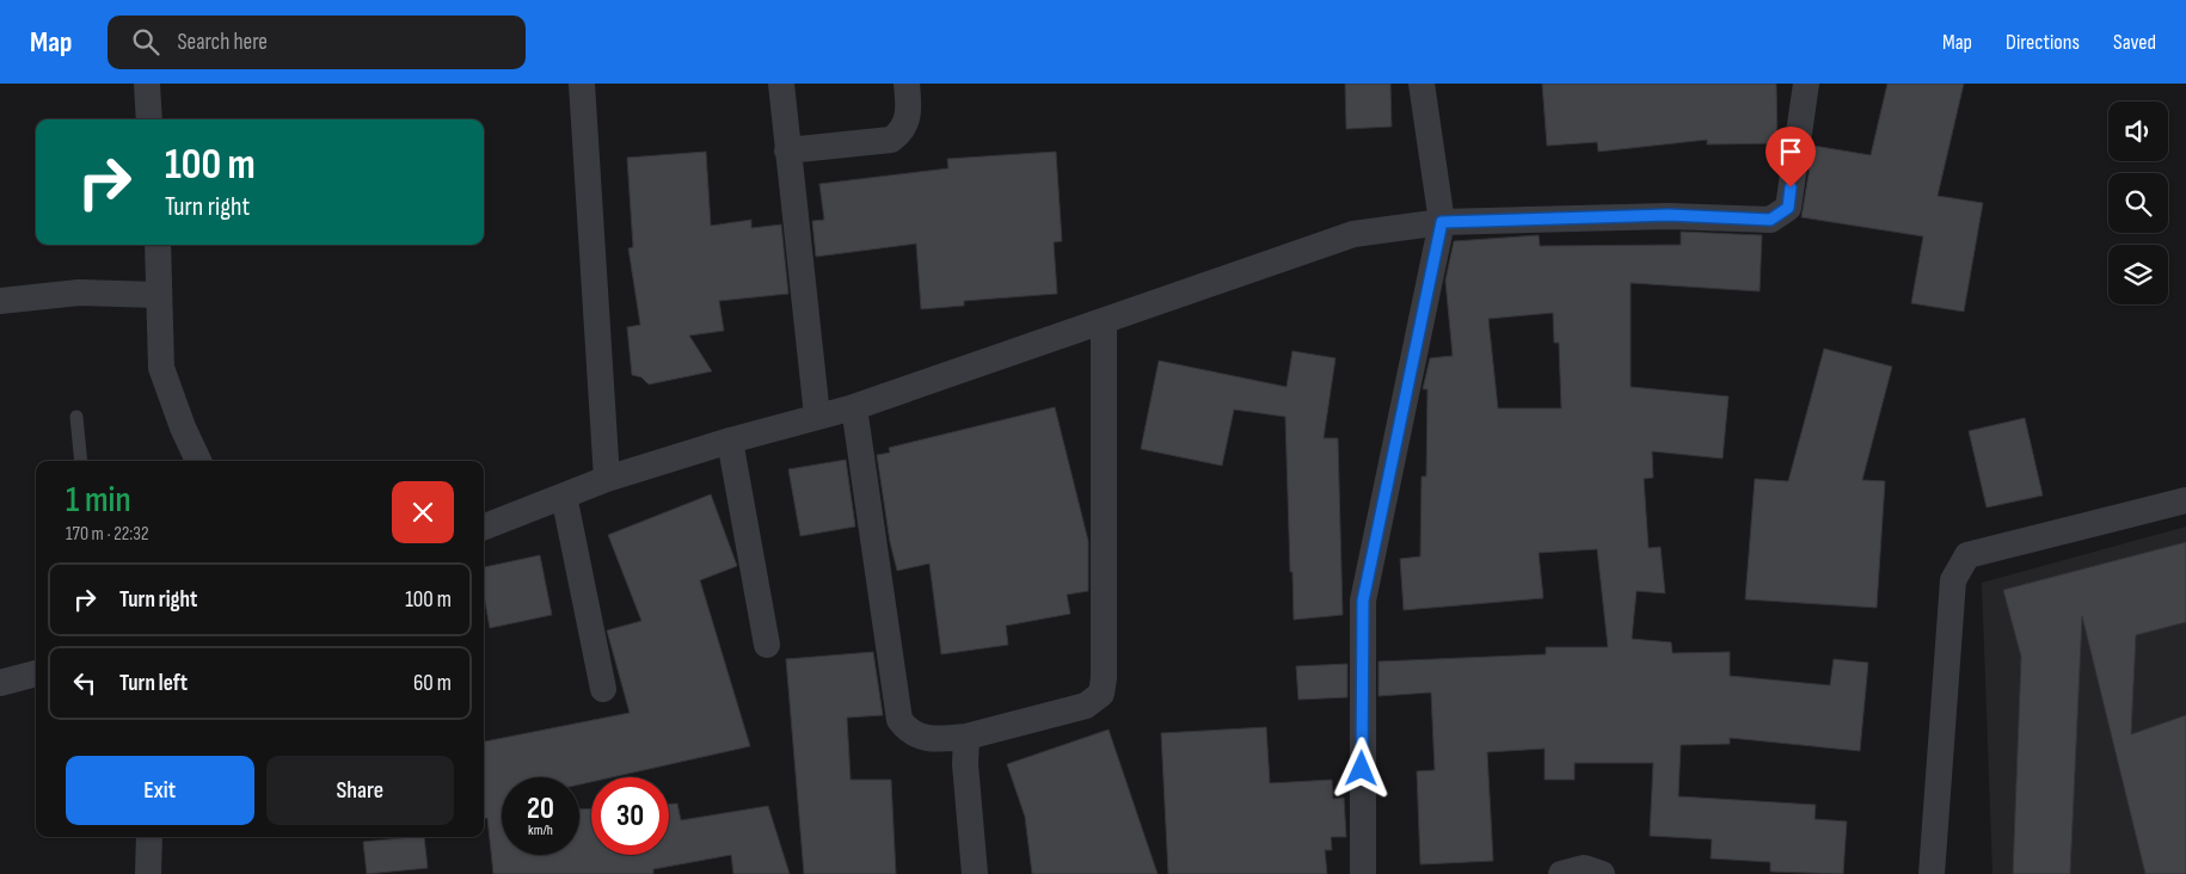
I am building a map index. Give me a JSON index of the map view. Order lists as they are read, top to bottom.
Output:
{
  "page": {
    "header": "Map",
    "search": "Search here",
    "nav": ["Map", "Directions", "Saved"],
    "turn": ["100 m", "Turn right"],
    "heading": ["1 min", "170 m · 22:32"],
    "list": [
      {
        "name": "Turn right",
        "value": "100 m"
      },
      {
        "name": "Turn left",
        "value": "60 m"
      }
    ],
    "buttons": ["Exit", "Share"],
    "speed": "20 km/h",
    "limit": "30"
  }
}
